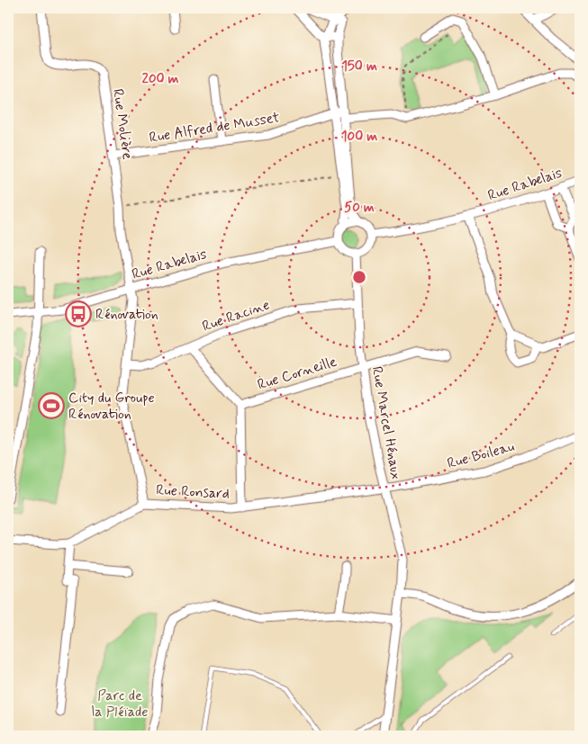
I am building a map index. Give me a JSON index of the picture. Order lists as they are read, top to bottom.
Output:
{
  "streets": {
    "street": [
      "Rue Molière",
      "Rue Alfred de Musset",
      "Rue Rabelais",
      "Rue Racine",
      "Rue Corneille",
      "Rue Marcel Hénaux",
      "Rue Boileau",
      "Rue Ronsard"
    ]
  },
  "crossings": [
    ["Rue Molière", "Rue Alfred de Musset"],
    ["Rue Molière", "Rue Rabelais"],
    ["Rue Molière", "Rue Racine"],
    ["Rue Molière", "Rue Ronsard"],
    ["Rue Rabelais", "Rue Marcel Hénaux"],
    ["Rue Racine", "Rue Marcel Hénaux"],
    ["Rue Corneille", "Rue Marcel Hénaux"],
    ["Rue Marcel Hénaux", "Rue Boileau"],
    ["Rue Marcel Hénaux", "Rue Ronsard"],
    ["Rue Boileau", "Rue Ronsard"]
  ],
  "parks": ["Parc de la Pléïade"],
  "places": {
    "bus stop": ["Rénovation"],
    "sports": ["City du Groupe Rénovation"]
  },
  "rings": [
    "150 m",
    "200 m",
    "100 m",
    "50 m"
  ]
}
